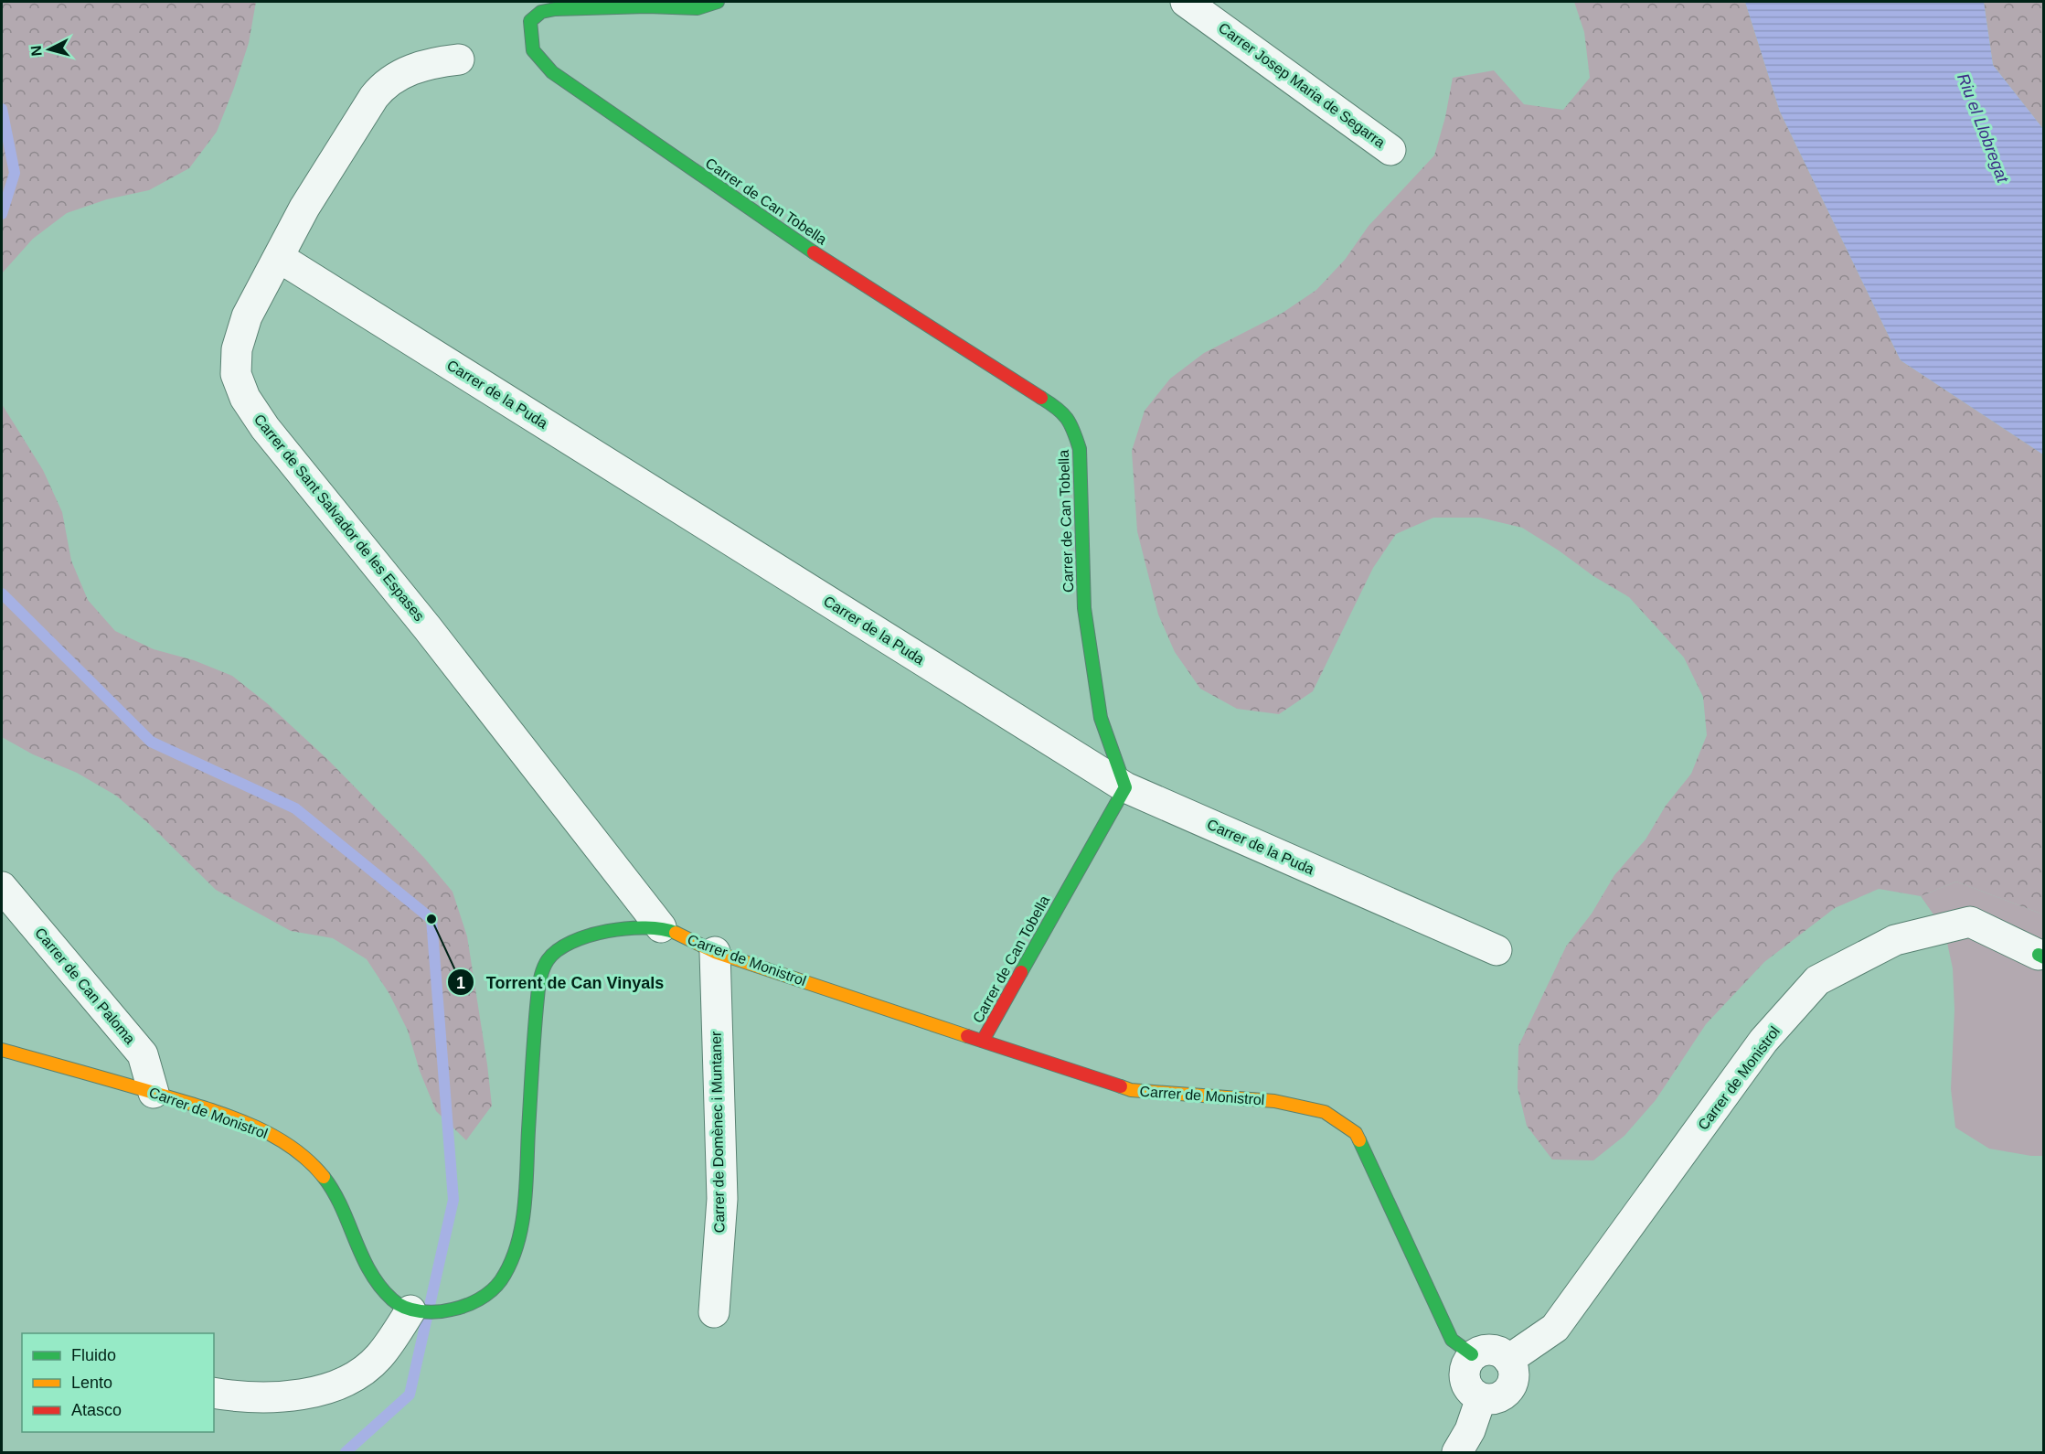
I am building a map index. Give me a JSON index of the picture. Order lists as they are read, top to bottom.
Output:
{
  "streets": {
    "street": [
      "Carrer Josep Maria de Segarra",
      "Carrer de Can Tobella",
      "Carrer de la Puda",
      "Carrer de Sant Salvador de les Espases",
      "Carrer de Monistrol",
      "Carrer de Can Paloma",
      "Carrer de Domènec i Muntaner"
    ]
  },
  "crossings": [
    ["Carrer de Can Tobella", "Carrer de la Puda"],
    ["Carrer de Can Tobella", "Carrer de Monistrol"],
    ["Carrer de la Puda", "Carrer de Sant Salvador de les Espases"],
    ["Carrer de Sant Salvador de les Espases", "Carrer de Monistrol"],
    ["Carrer de Monistrol", "Carrer de Can Paloma"],
    ["Carrer de Monistrol", "Carrer de Domènec i Muntaner"]
  ],
  "water": ["Riu el Llobregat"],
  "places": ["Torrent de Can Vinyals"],
  "legend": ["Fluido", "Lento", "Atasco"],
  "north": "left"
}
